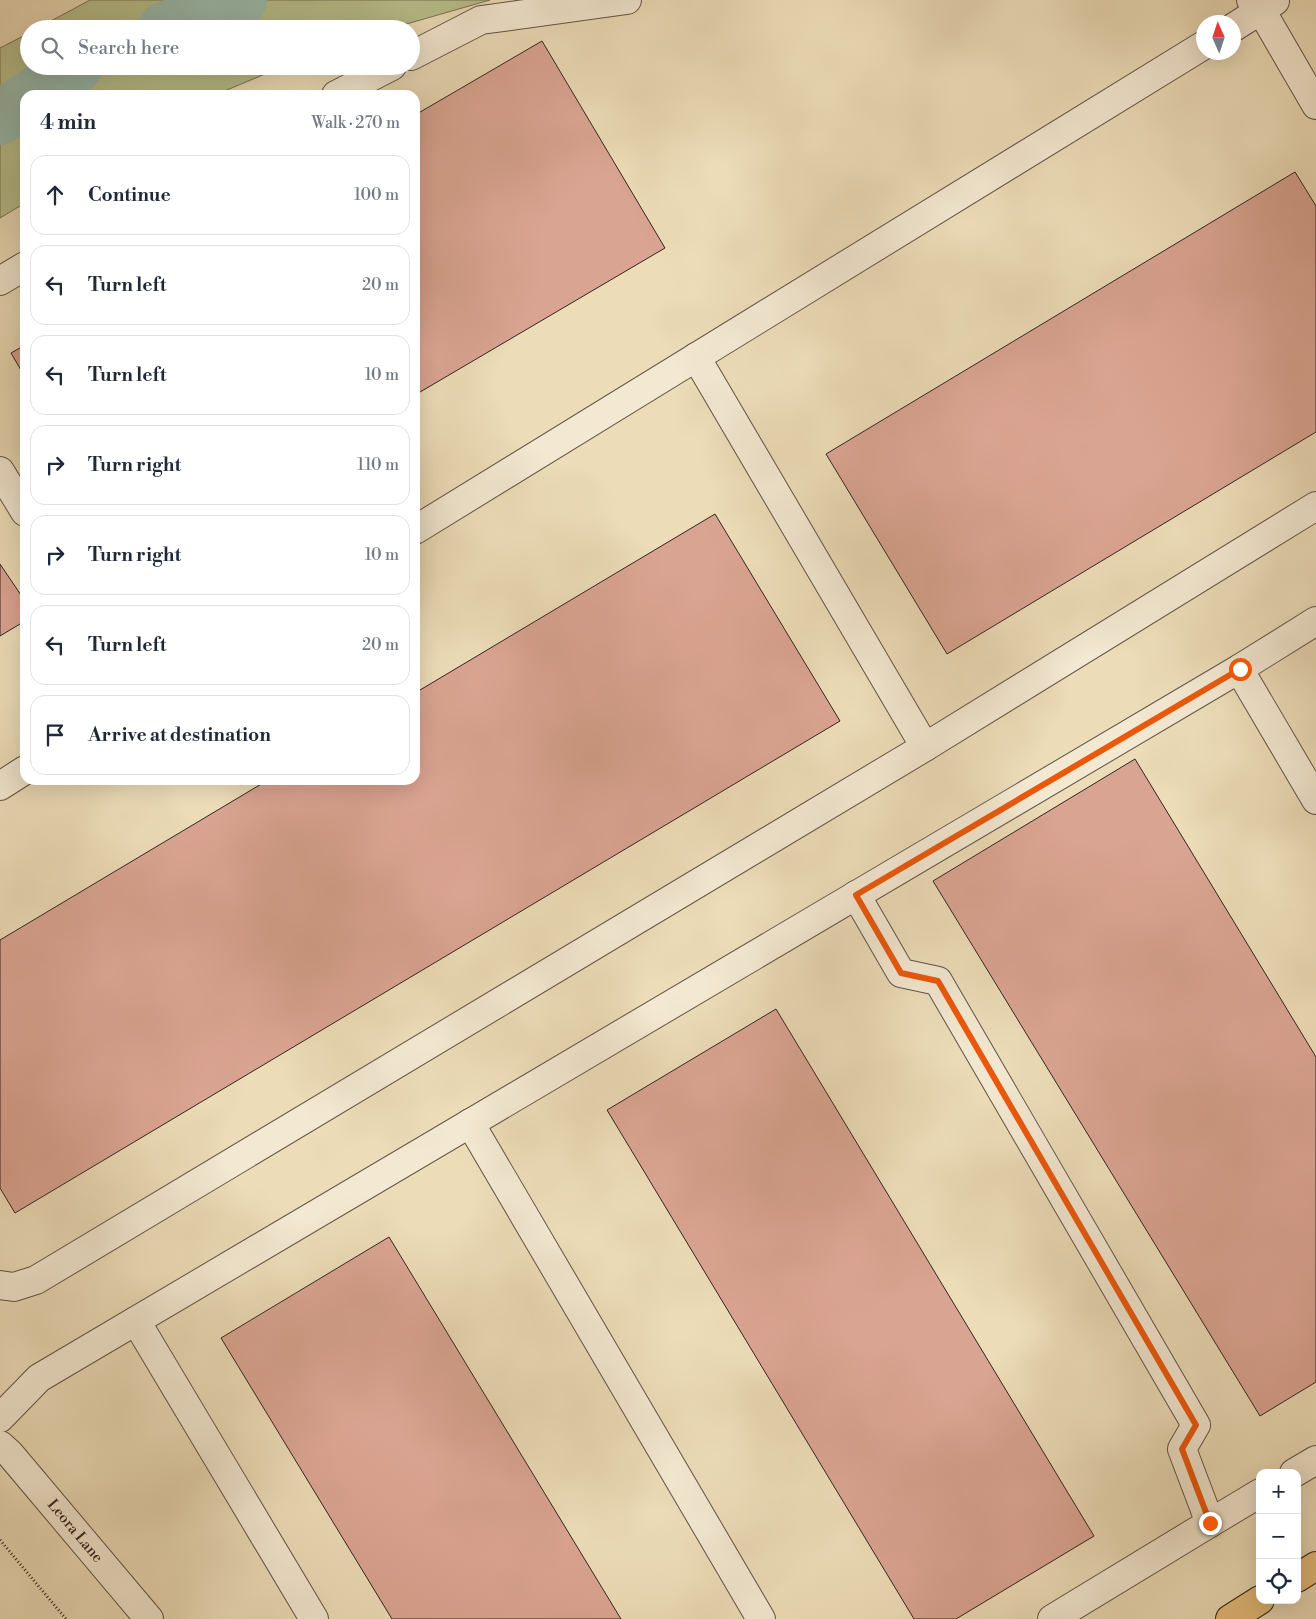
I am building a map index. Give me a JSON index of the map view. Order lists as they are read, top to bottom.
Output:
{
  "streets": {
    "street": ["Leora Lane"]
  },
  "north": "top",
  "page": {
    "search": "Search here",
    "heading": ["4 min", "Walk · 270 m"],
    "list": [
      ["Continue", "100 m"],
      ["Turn left", "20 m"],
      ["Turn left", "10 m"],
      ["Turn right", "110 m"],
      ["Turn right", "10 m"],
      ["Turn left", "20 m"],
      "Arrive at destination"
    ],
    "map_buttons": ["+", "−"]
  }
}
